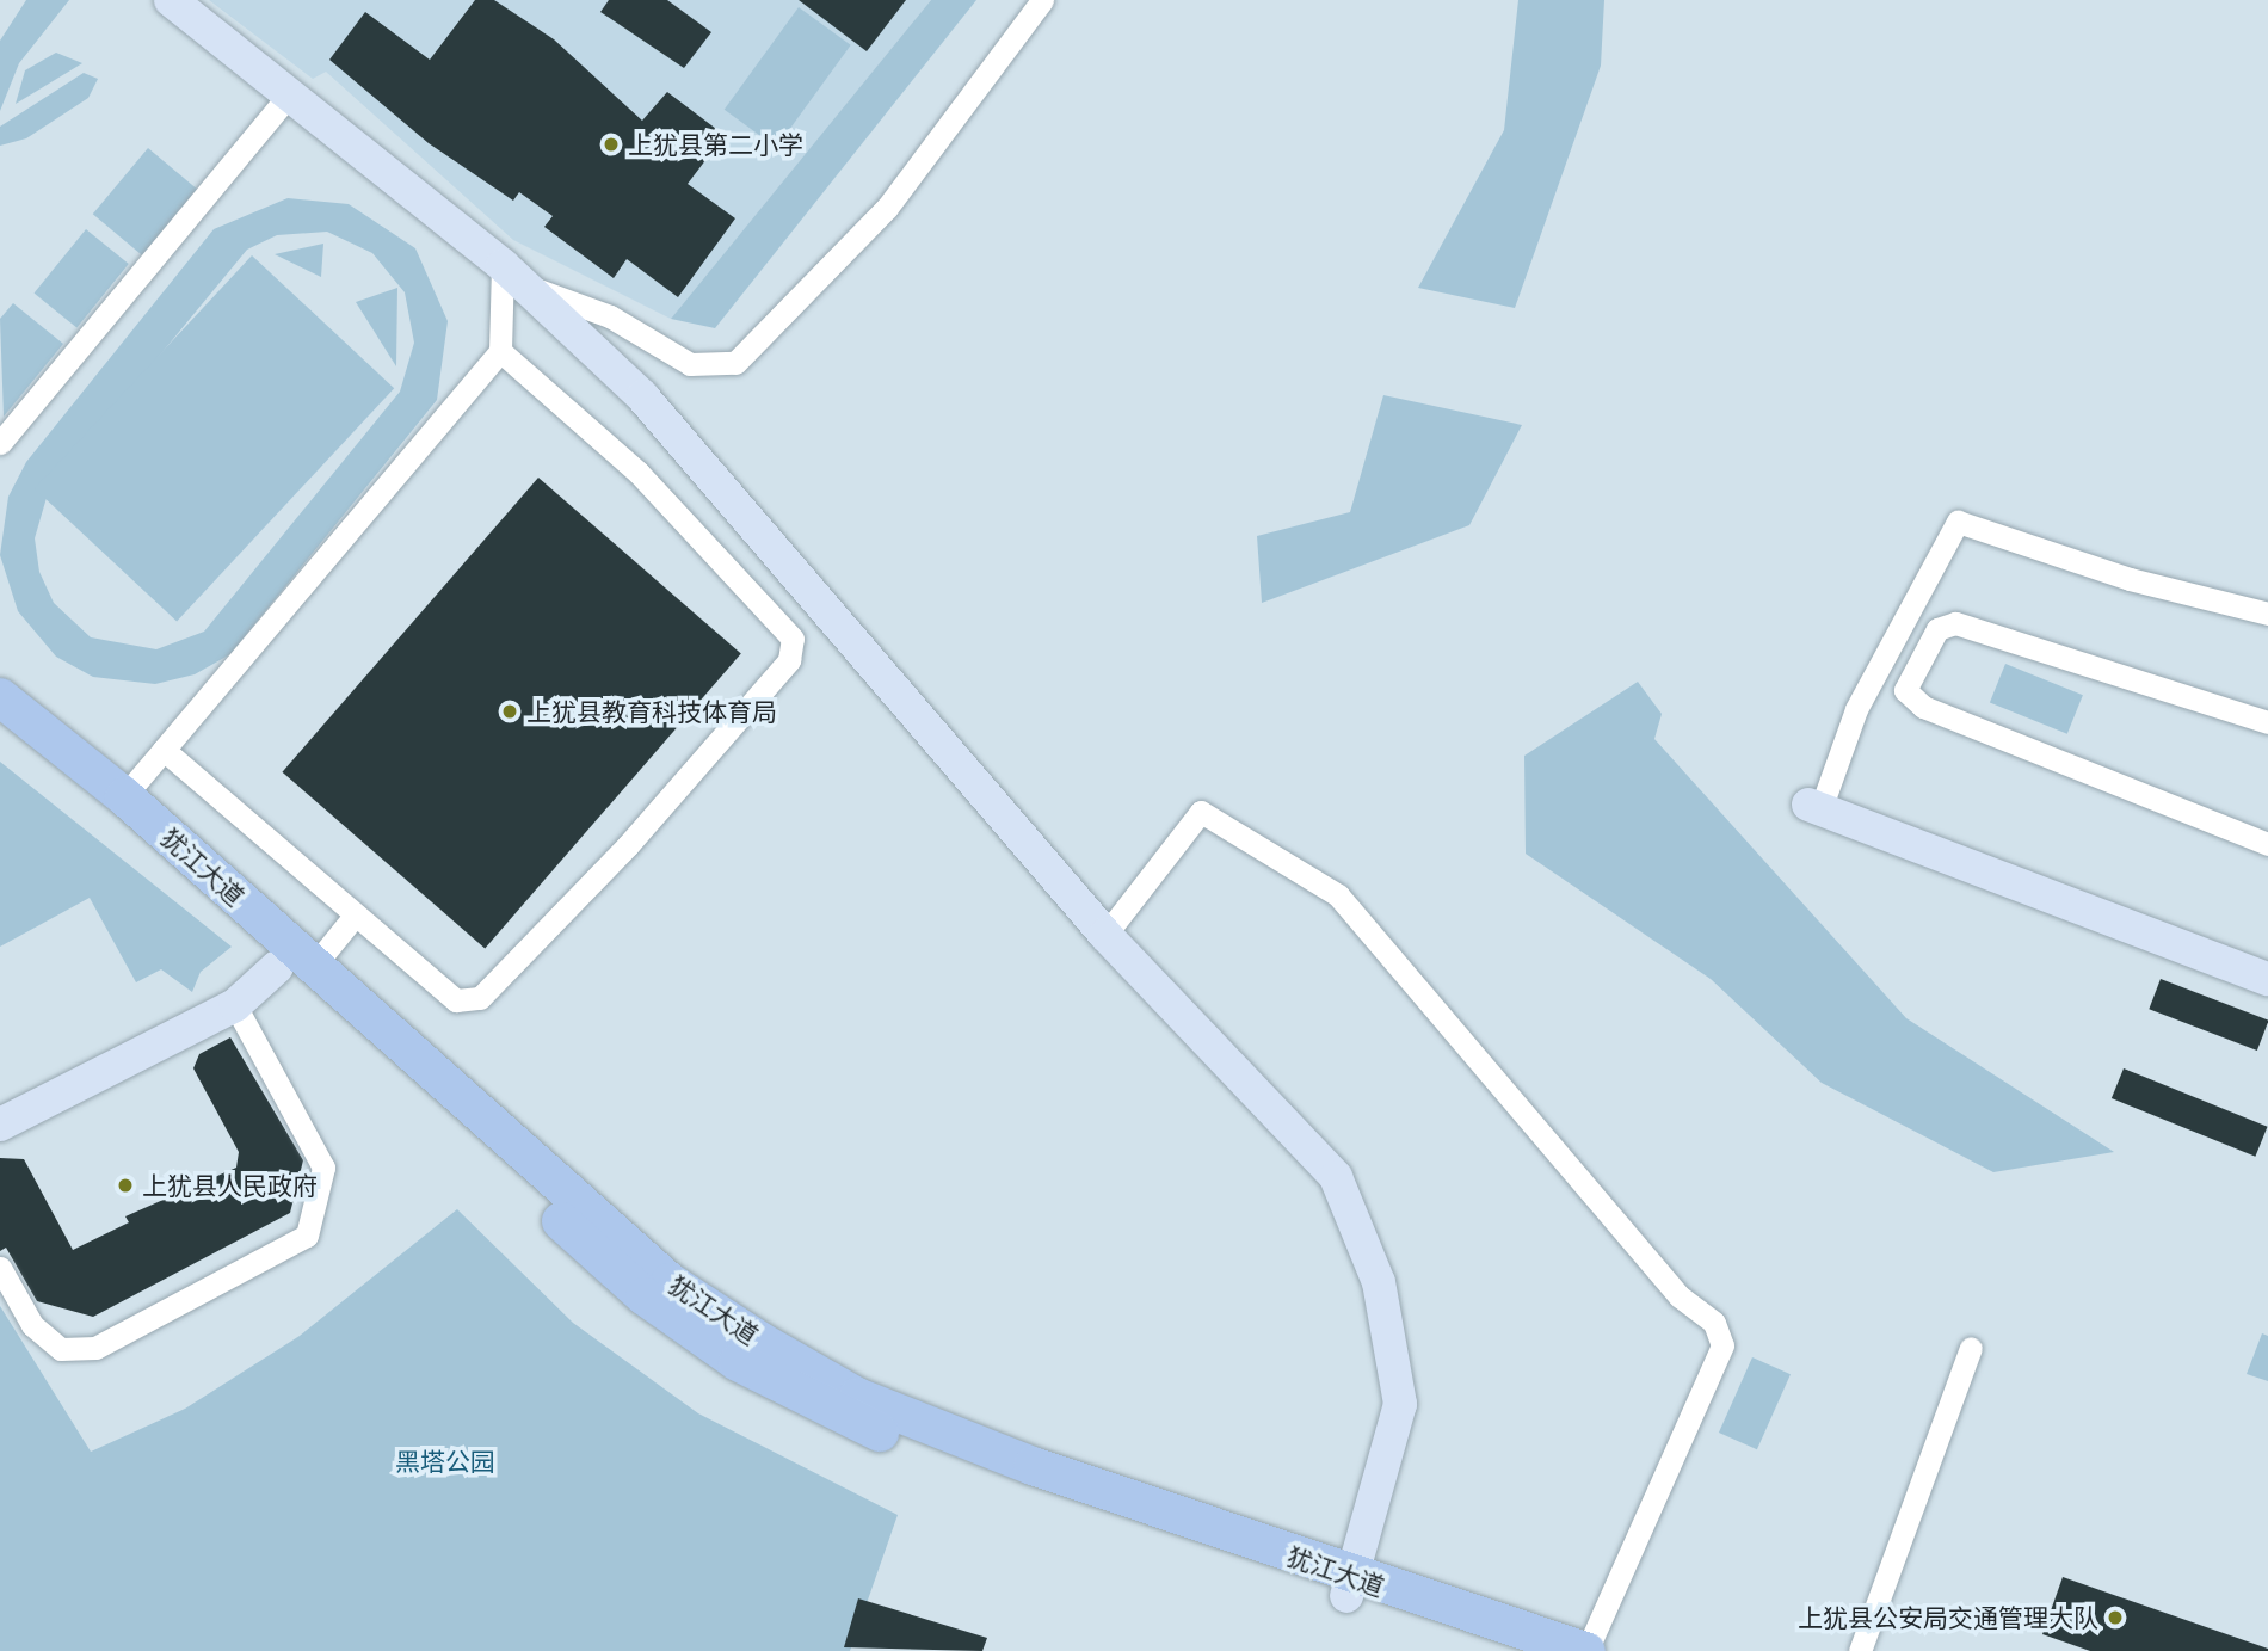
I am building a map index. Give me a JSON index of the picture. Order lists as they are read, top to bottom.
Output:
{
  "streets": {
    "main road": ["犹江大道"]
  },
  "parks": ["黑塔公园"],
  "places": [
    "上犹县第二小学",
    "上犹县教育科技体育局",
    "上犹县人民政府",
    "上犹县公安局交通管理大队"
  ]
}
